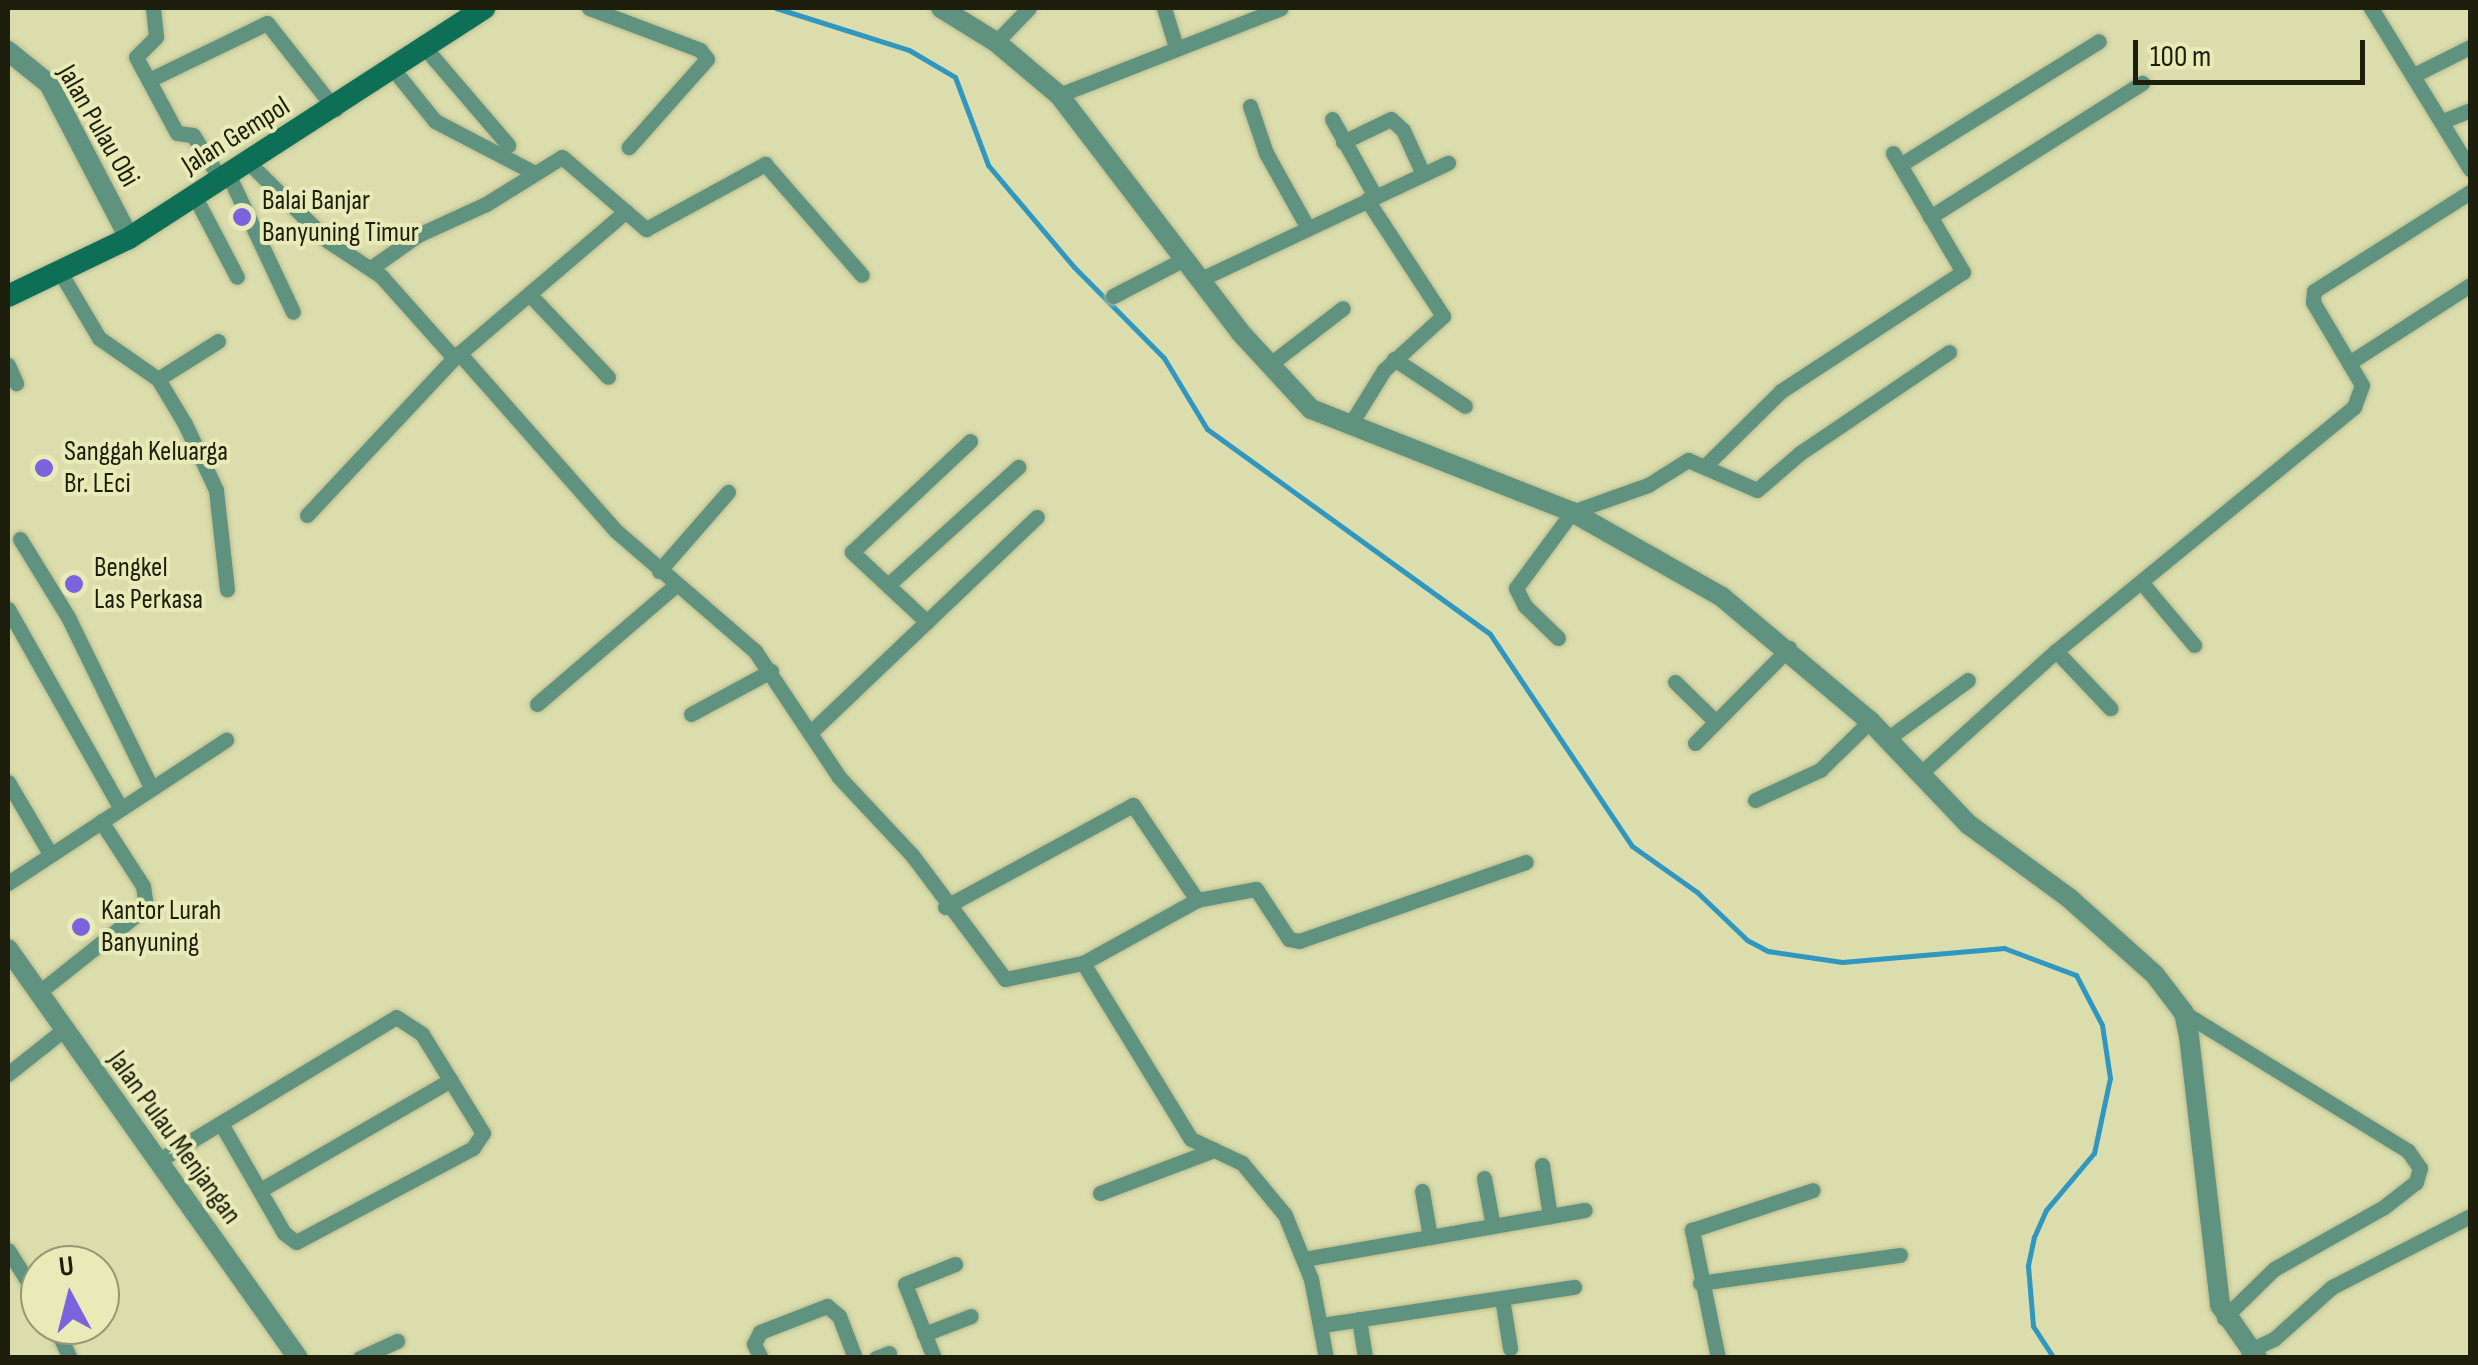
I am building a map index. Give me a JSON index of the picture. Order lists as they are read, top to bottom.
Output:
{
  "streets": {
    "main road": ["Jalan Gempol"],
    "street": ["Jalan Pulau Obi", "Jalan Pulau Menjangan"]
  },
  "crossings": [
    ["Jalan Pulau Obi", "Jalan Gempol"]
  ],
  "places": [
    "Balai Banjar Banyuning Timur",
    "Sanggah Keluarga Br. LEci",
    "Bengkel Las Perkasa",
    "Kantor Lurah Banyuning"
  ],
  "scale_bar": "100 m",
  "north": "top"
}
